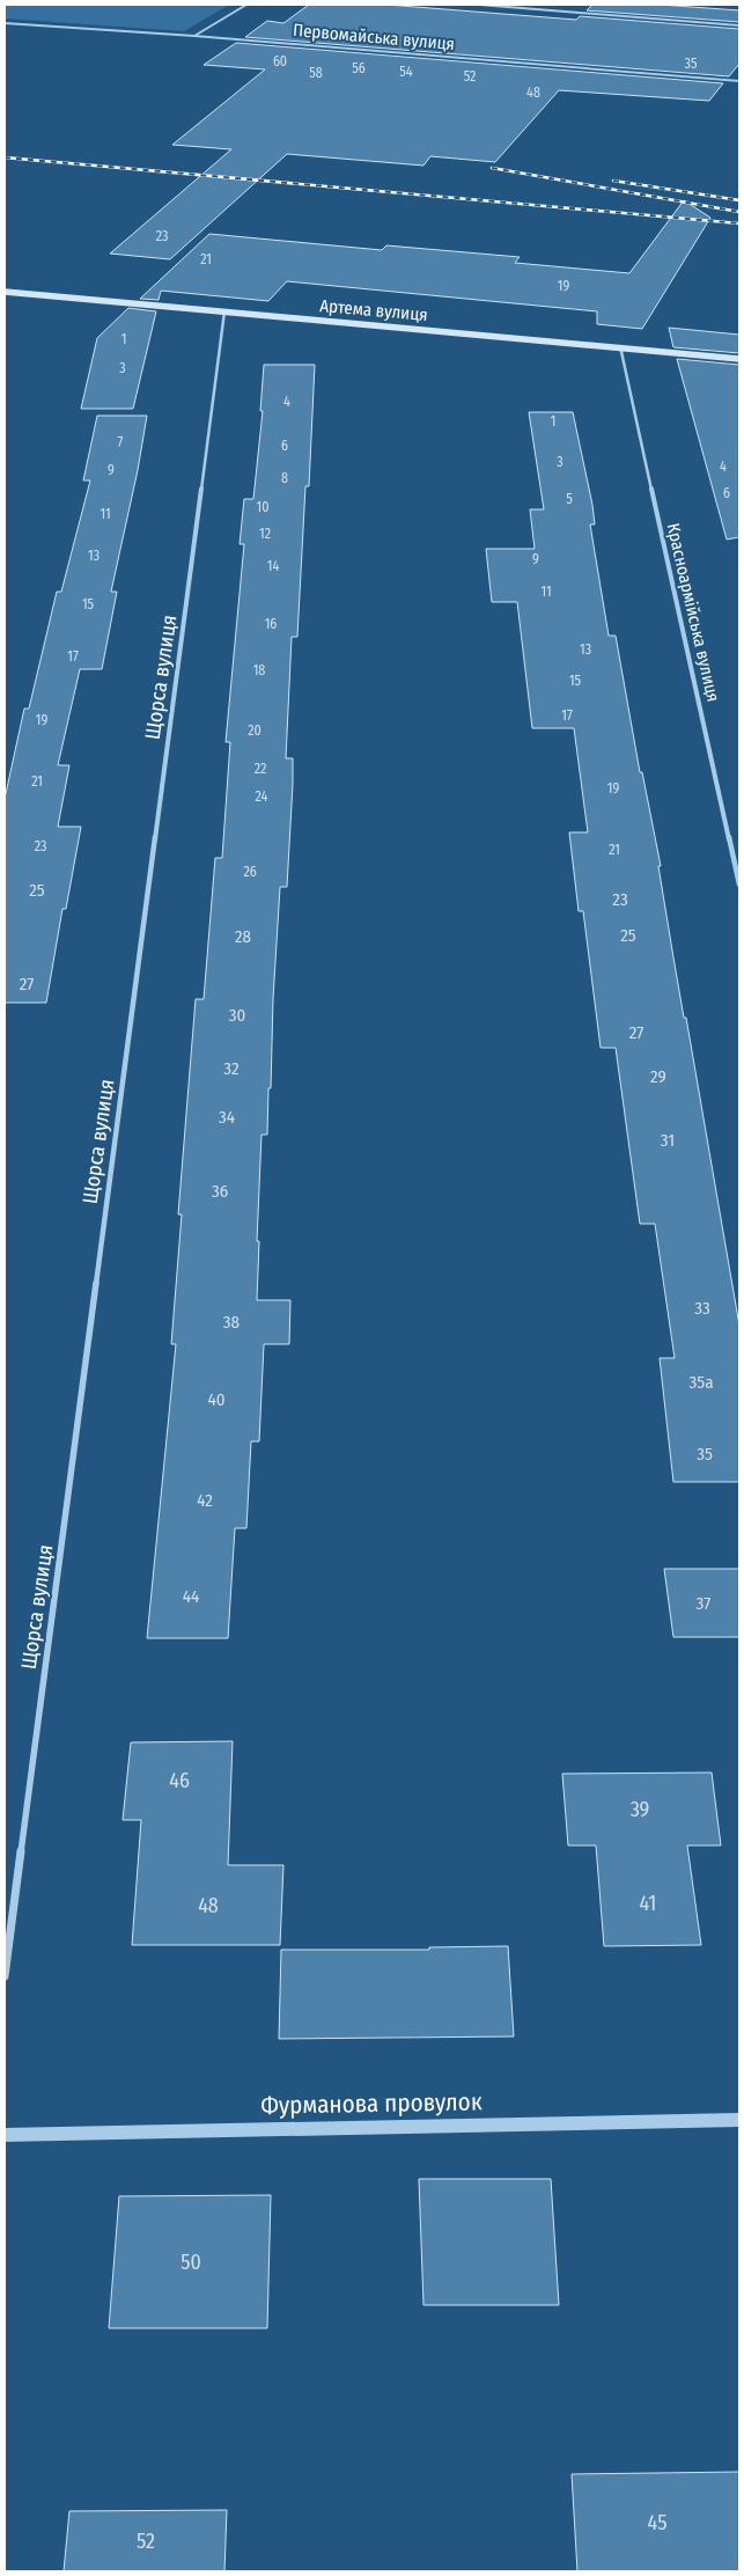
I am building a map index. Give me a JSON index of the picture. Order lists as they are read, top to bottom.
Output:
{
  "streets": {
    "main road": ["Артема вулиця"],
    "street": [
      "Первомайська вулиця",
      "Красноармійська вулиця",
      "Щорса вулиця",
      "Фурманова провулок"
    ]
  },
  "crossings": [
    ["Артема вулиця", "Красноармійська вулиця"],
    ["Артема вулиця", "Щорса вулиця"]
  ],
  "house_numbers": [
    "60",
    "35",
    "56",
    "54",
    "58",
    "52",
    "48",
    "23",
    "21",
    "19",
    "1",
    "3",
    "4",
    "1",
    "7",
    "6",
    "3",
    "4",
    "9",
    "8",
    "6",
    "5",
    "10",
    "11",
    "12",
    "13",
    "9",
    "14",
    "11",
    "15",
    "16",
    "13",
    "17",
    "18",
    "15",
    "17",
    "19",
    "20",
    "22",
    "21",
    "19",
    "24",
    "23",
    "21",
    "26",
    "25",
    "23",
    "25",
    "28",
    "27",
    "30",
    "27",
    "32",
    "29",
    "34",
    "31",
    "36",
    "33",
    "38",
    "35а",
    "40",
    "35",
    "42",
    "44",
    "37",
    "46",
    "39",
    "41",
    "48",
    "50",
    "45",
    "52"
  ]
}
